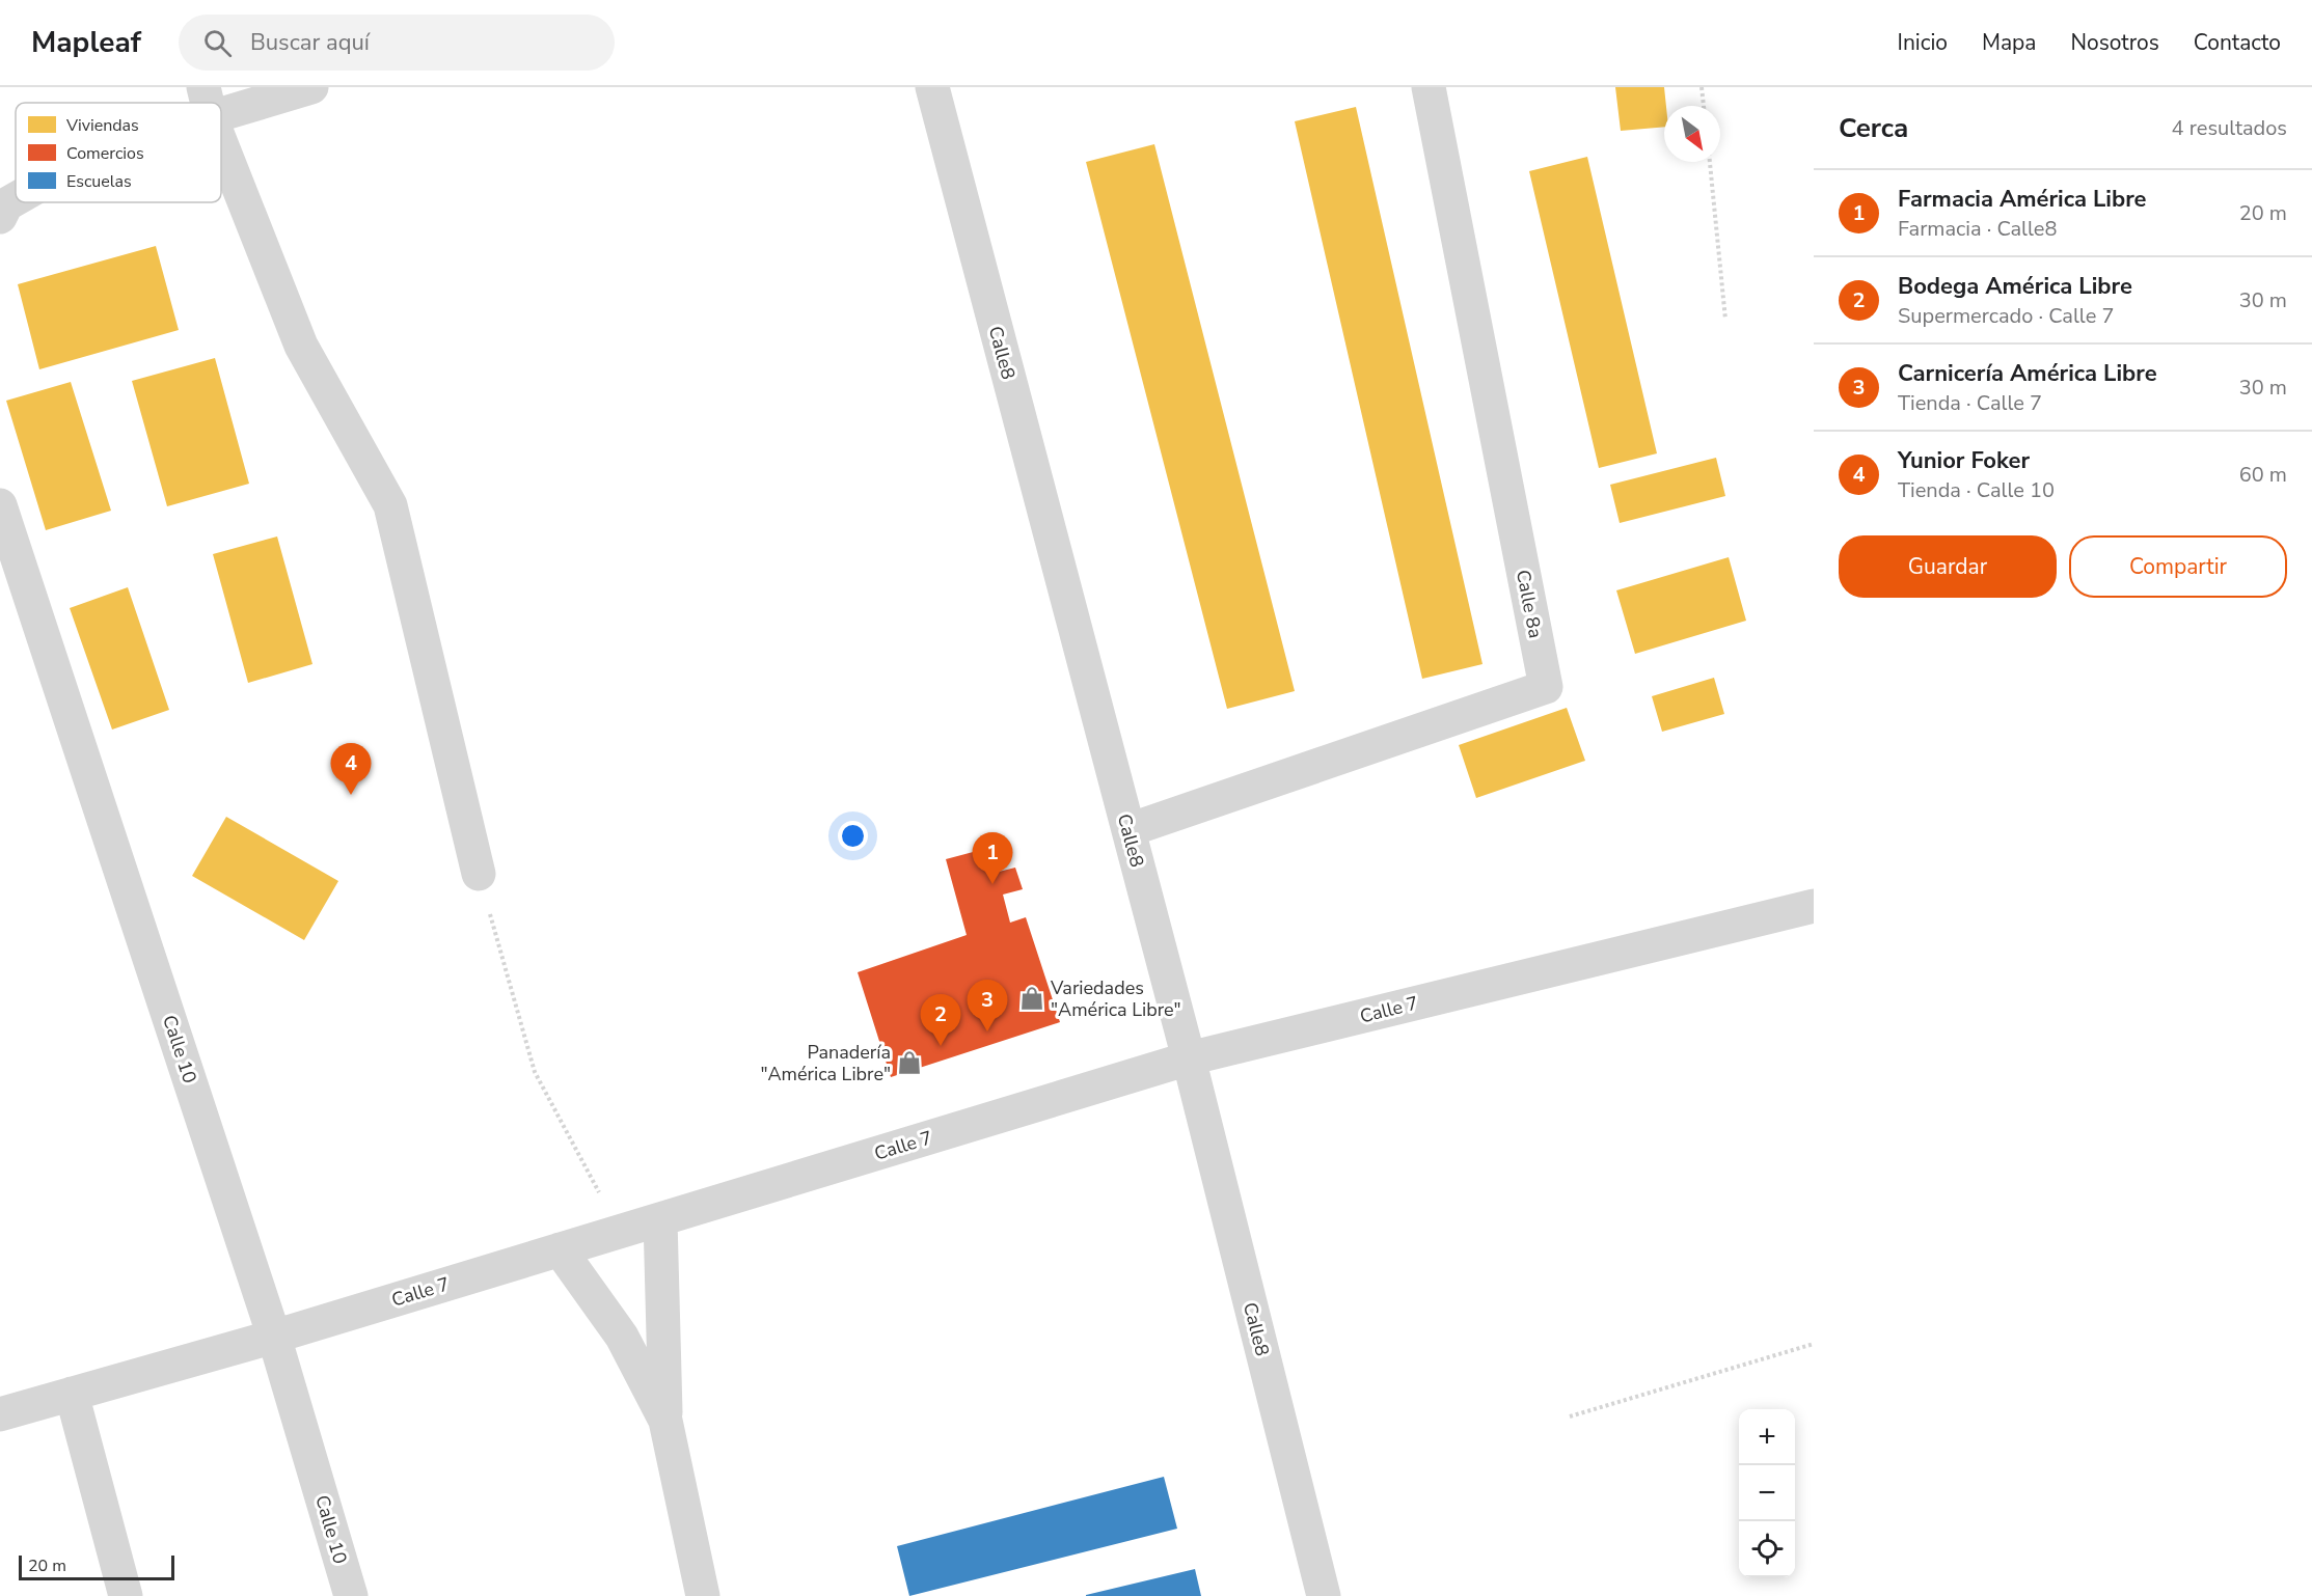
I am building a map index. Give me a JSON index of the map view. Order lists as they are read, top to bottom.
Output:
{
  "streets": {
    "street": [
      "Calle8",
      "Calle 8a",
      "Calle 7",
      "Calle 10"
    ]
  },
  "crossings": [
    ["Calle8", "Calle 8a"],
    ["Calle8", "Calle 7"],
    ["Calle 7", "Calle 10"]
  ],
  "places": {
    "shop": ["Variedades \"América Libre\"", "Panadería \"América Libre\""]
  },
  "legend": ["Viviendas", "Comercios", "Escuelas"],
  "scale_bar": "20 m",
  "north": "bottom right",
  "page": {
    "header": "Mapleaf",
    "search": "Buscar aquí",
    "nav": [
      "Inicio",
      "Mapa",
      "Nosotros",
      "Contacto"
    ],
    "heading": ["Cerca", "4 resultados"],
    "list": [
      {
        "mark": "1",
        "name": "Farmacia América Libre",
        "note": "Farmacia · Calle8",
        "value": "20 m"
      },
      {
        "mark": "2",
        "name": "Bodega América Libre",
        "note": "Supermercado · Calle 7",
        "value": "30 m"
      },
      {
        "mark": "3",
        "name": "Carnicería América Libre",
        "note": "Tienda · Calle 7",
        "value": "30 m"
      },
      {
        "mark": "4",
        "name": "Yunior Foker",
        "note": "Tienda · Calle 10",
        "value": "60 m"
      }
    ],
    "buttons": ["Guardar", "Compartir"],
    "pins": [
      "4",
      "1",
      "3",
      "2"
    ],
    "map_buttons": ["+", "−"],
    "scale": "20 m"
  }
}
